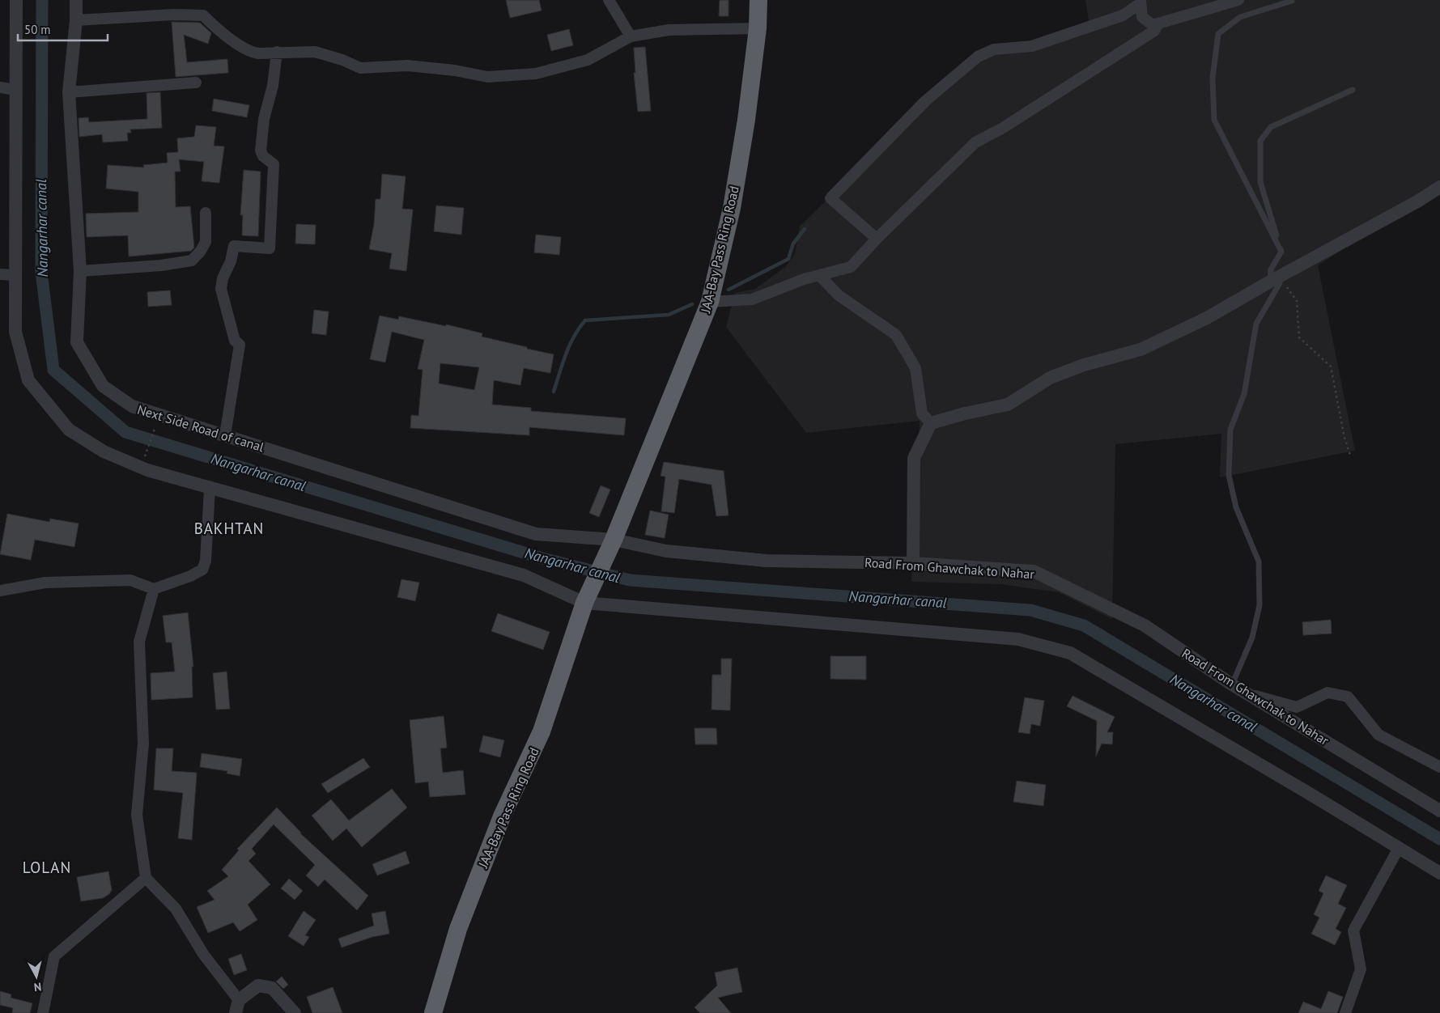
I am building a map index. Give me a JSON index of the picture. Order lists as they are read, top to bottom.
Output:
{
  "streets": {
    "highway": ["JAA-Bay Pass Ring Road"],
    "street": ["Next Side Road of canal", "Road From Ghawchak to Nahar"]
  },
  "crossings": [
    ["JAA-Bay Pass Ring Road", "Next Side Road of canal"],
    ["JAA-Bay Pass Ring Road", "Road From Ghawchak to Nahar"],
    ["Next Side Road of canal", "Road From Ghawchak to Nahar"]
  ],
  "districts": ["BAKHTAN", "LOLAN"],
  "water": ["Nangarhar canal"],
  "scale_bar": "50 m",
  "north": "bottom"
}
